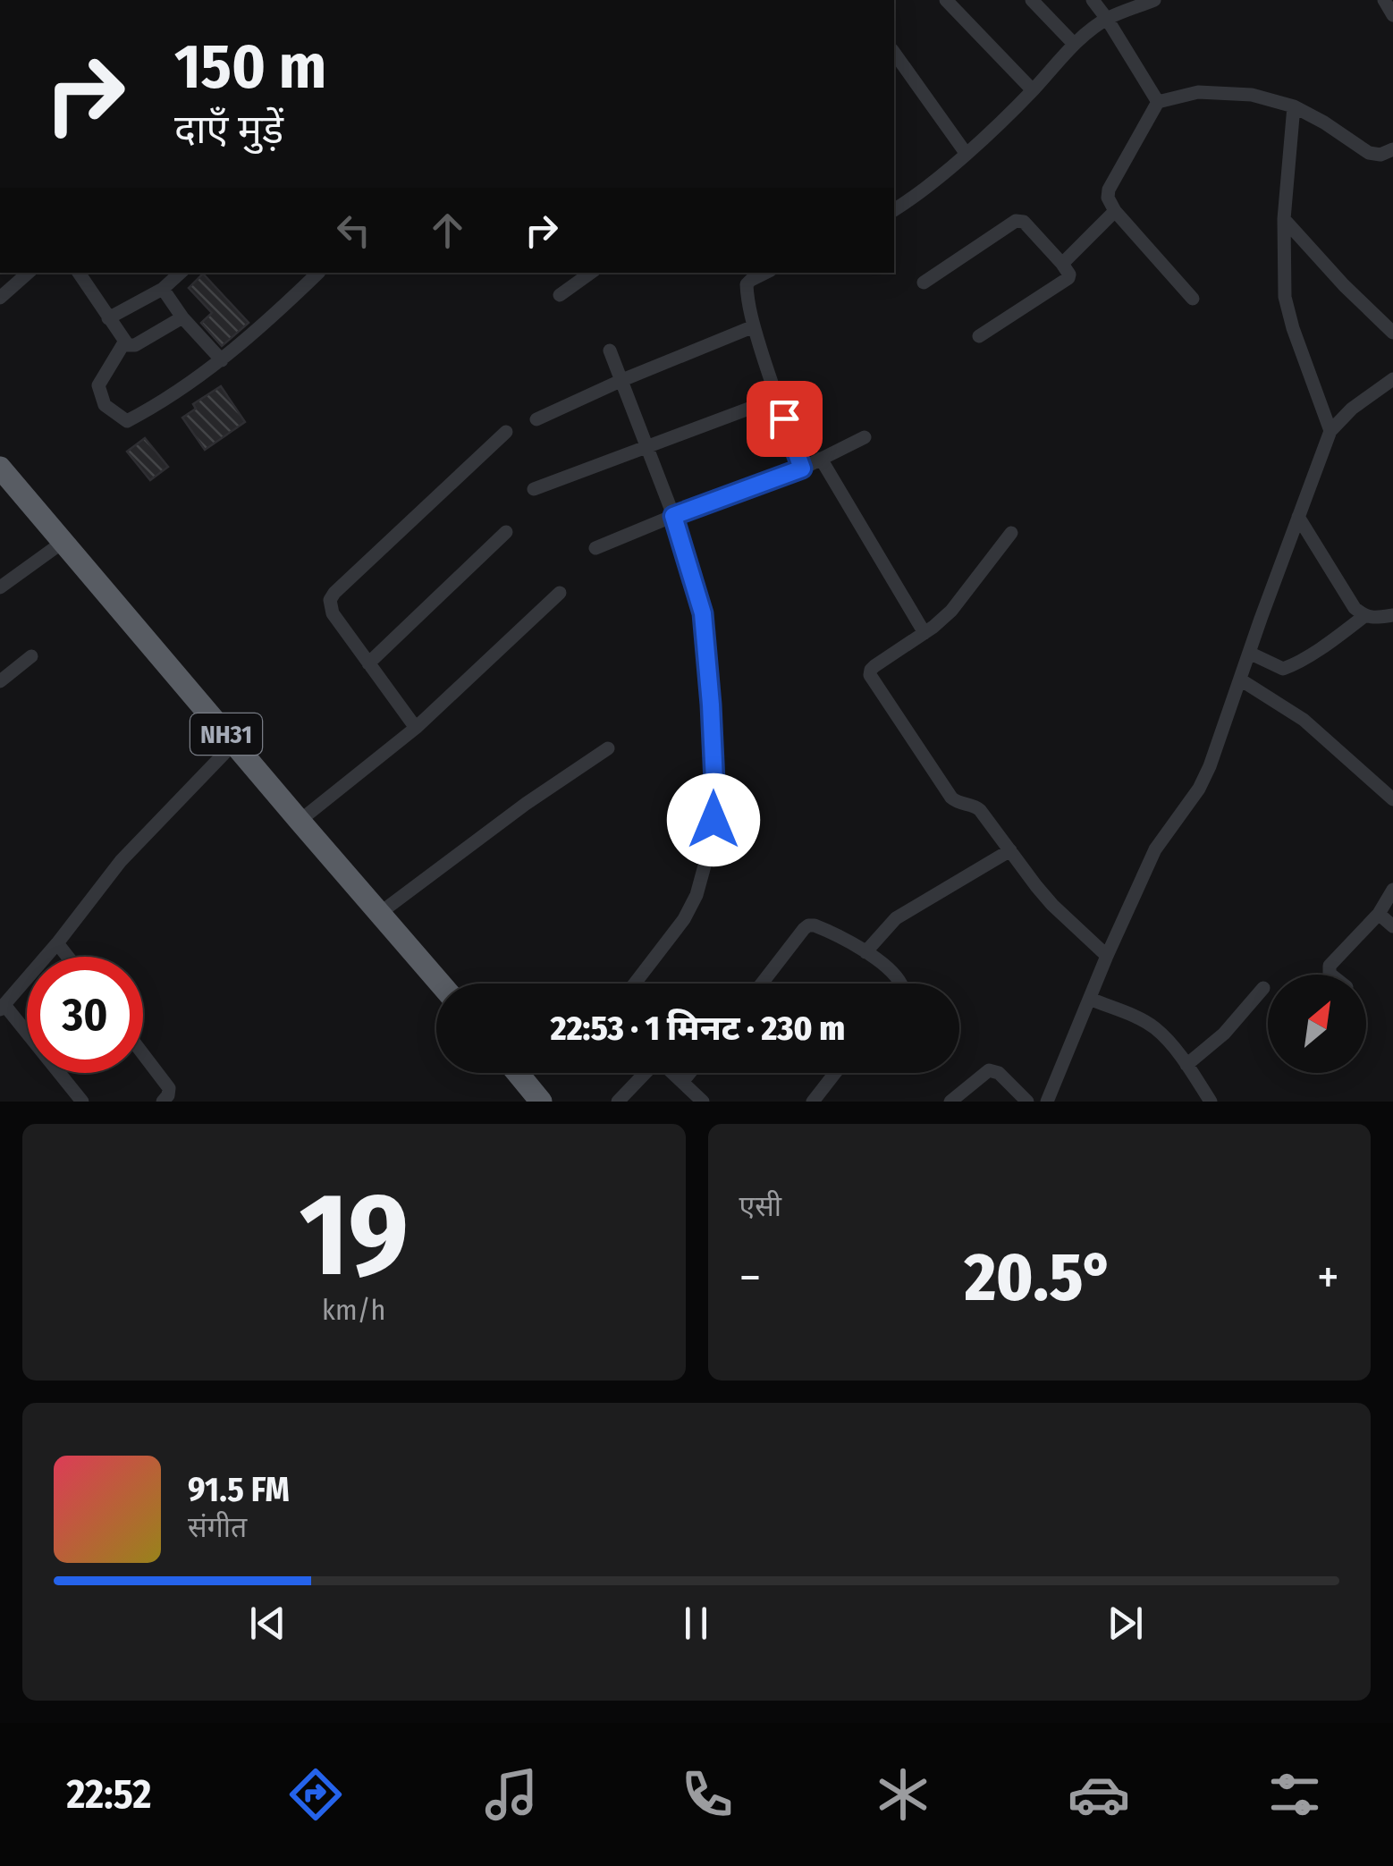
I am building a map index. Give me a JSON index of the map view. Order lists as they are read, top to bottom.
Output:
{
  "streets": {
    "highway": ["NH31"]
  },
  "north": "top right",
  "page": {
    "turn": ["150 m", "दाएँ मुड़ें"],
    "limit": "30",
    "trip": "22:53 · 1 मिनट · 230 m",
    "tile": [
      ["19", "km/h"],
      "एसी"
    ],
    "heat": ["−", "20.5°", "+"],
    "song": ["91.5 FM", "संगीत"],
    "tabs": "22:52"
  }
}
